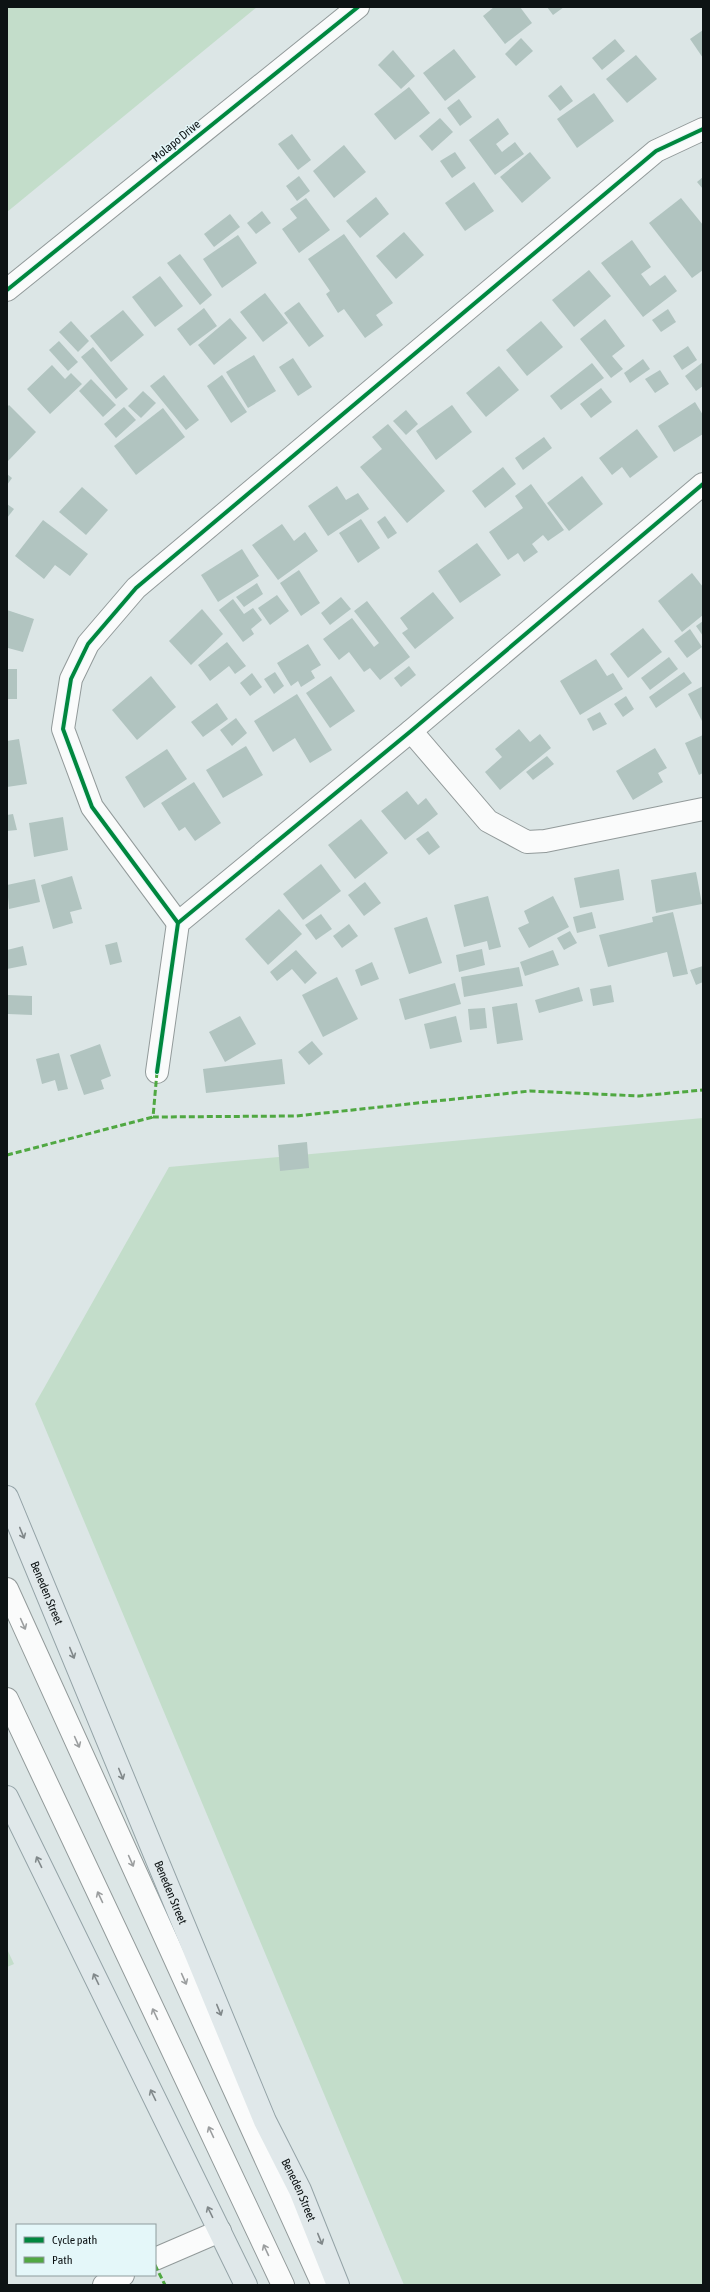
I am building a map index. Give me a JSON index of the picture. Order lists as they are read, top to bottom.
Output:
{
  "streets": {
    "main road": ["Beneden Street"],
    "street": ["Molapo Drive"]
  },
  "legend": ["Cycle path", "Path"]
}
